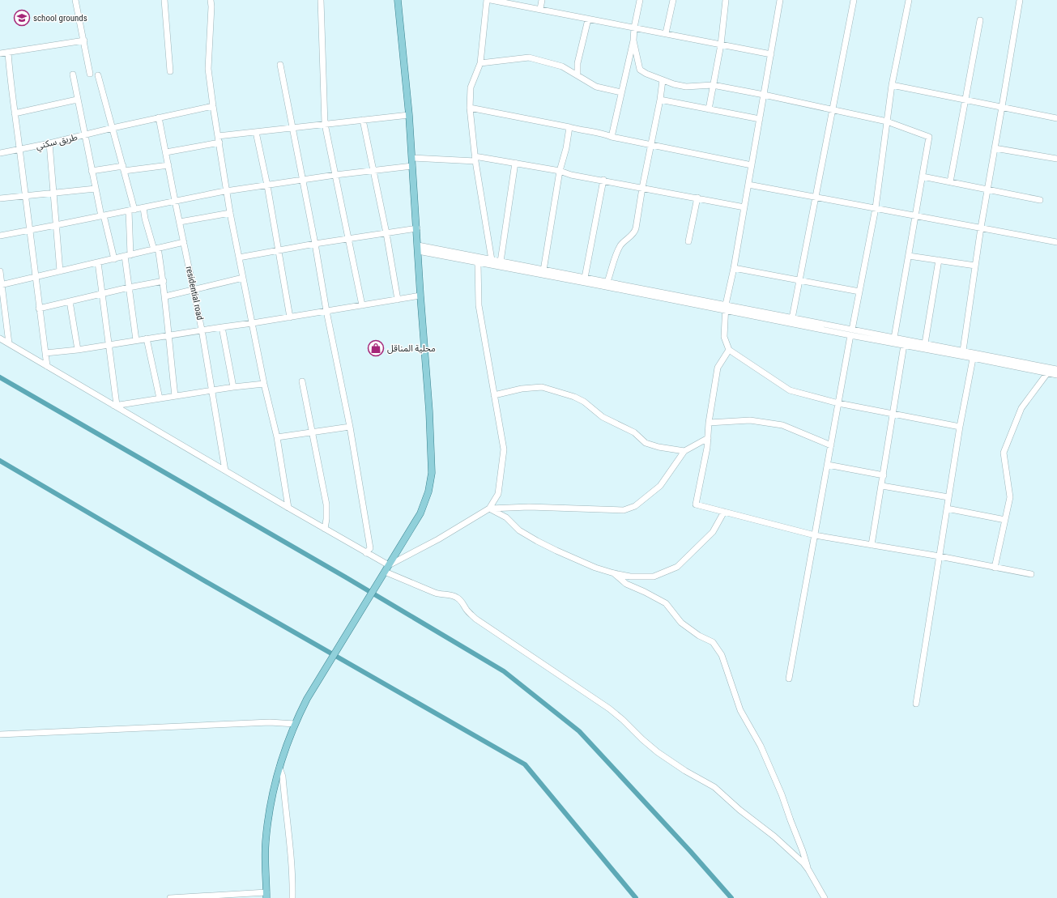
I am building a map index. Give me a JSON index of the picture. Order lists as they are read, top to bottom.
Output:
{
  "streets": {
    "street": ["طريق سكني", "residential road"]
  },
  "crossings": [
    ["طريق سكني", "residential road"]
  ],
  "places": {
    "school or university": ["school grounds"],
    "shop": ["محلية المناقل"]
  }
}
